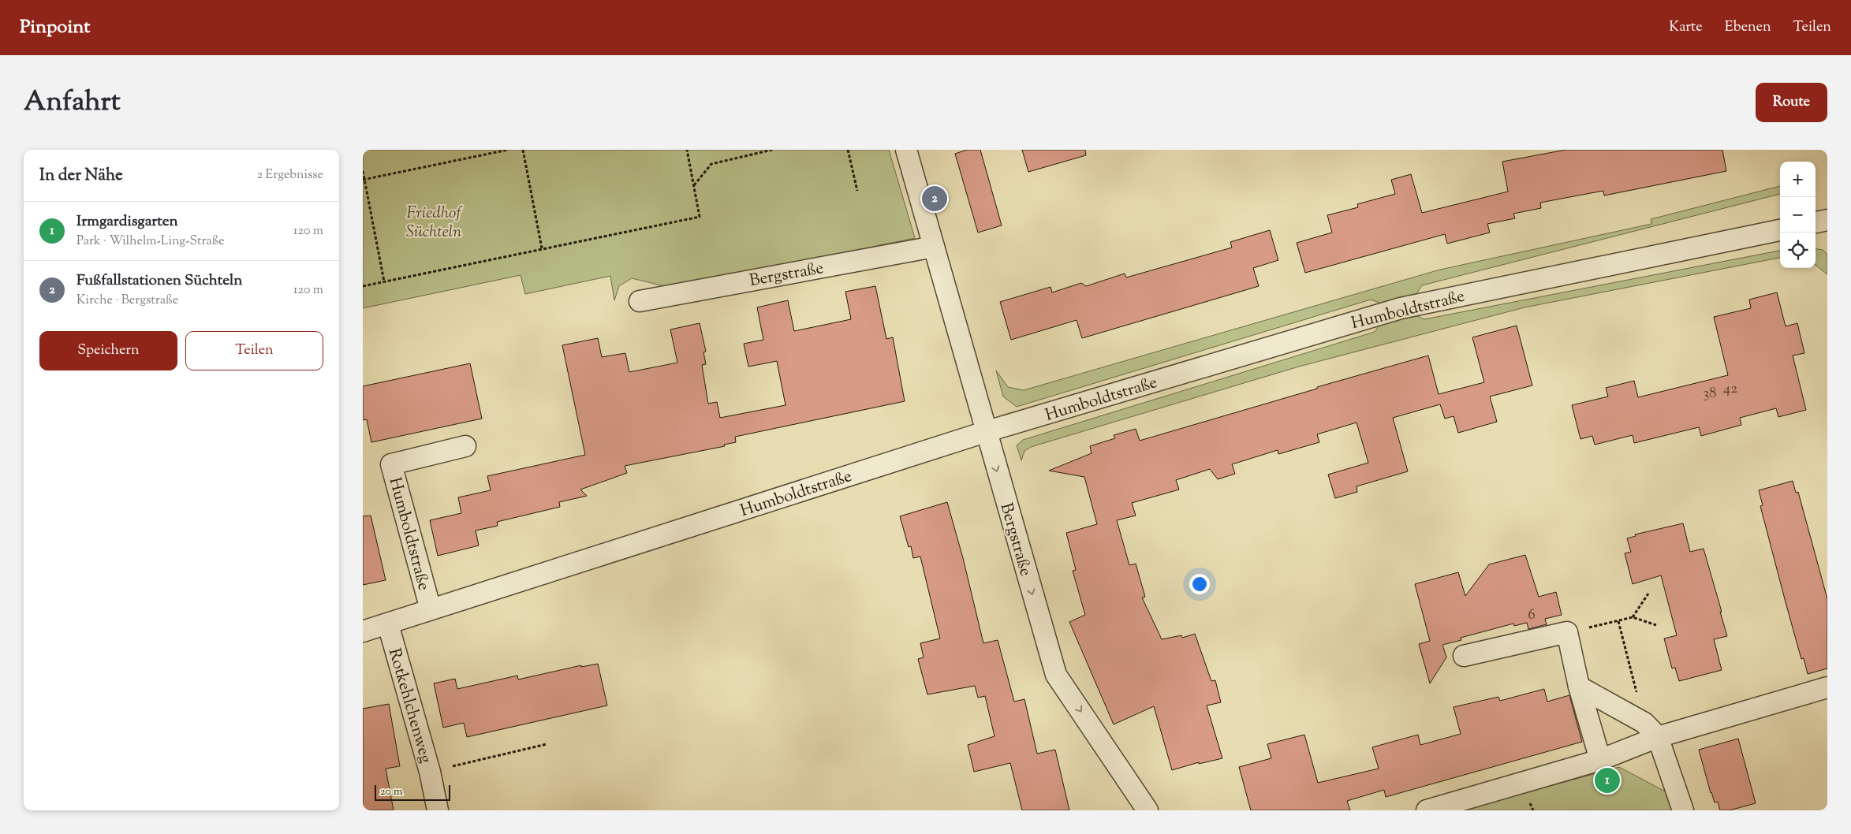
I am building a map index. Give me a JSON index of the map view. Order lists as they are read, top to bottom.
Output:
{
  "streets": {
    "street": ["Bergstraße", "Humboldtstraße", "Rotkehlchenweg"]
  },
  "crossings": [
    ["Bergstraße", "Humboldtstraße"],
    ["Humboldtstraße", "Rotkehlchenweg"]
  ],
  "one_way": ["Bergstraße"],
  "parks": ["Friedhof Süchteln"],
  "house_numbers": ["42", "38", "6"],
  "scale_bar": "20 m",
  "page": {
    "header": "Pinpoint",
    "nav": ["Karte", "Ebenen", "Teilen"],
    "title": "Anfahrt",
    "buttons": [
      "Route",
      ["Speichern", "Teilen"]
    ],
    "heading": ["In der Nähe", "2 Ergebnisse"],
    "map_buttons": ["+", "−"],
    "pins": ["2", "1"],
    "list": [
      {
        "mark": "1",
        "name": "Irmgardisgarten",
        "note": "Park · Wilhelm-Ling-Straße",
        "value": "120 m"
      },
      {
        "mark": "2",
        "name": "Fußfallstationen Süchteln",
        "note": "Kirche · Bergstraße",
        "value": "120 m"
      }
    ],
    "scale": "20 m"
  }
}
